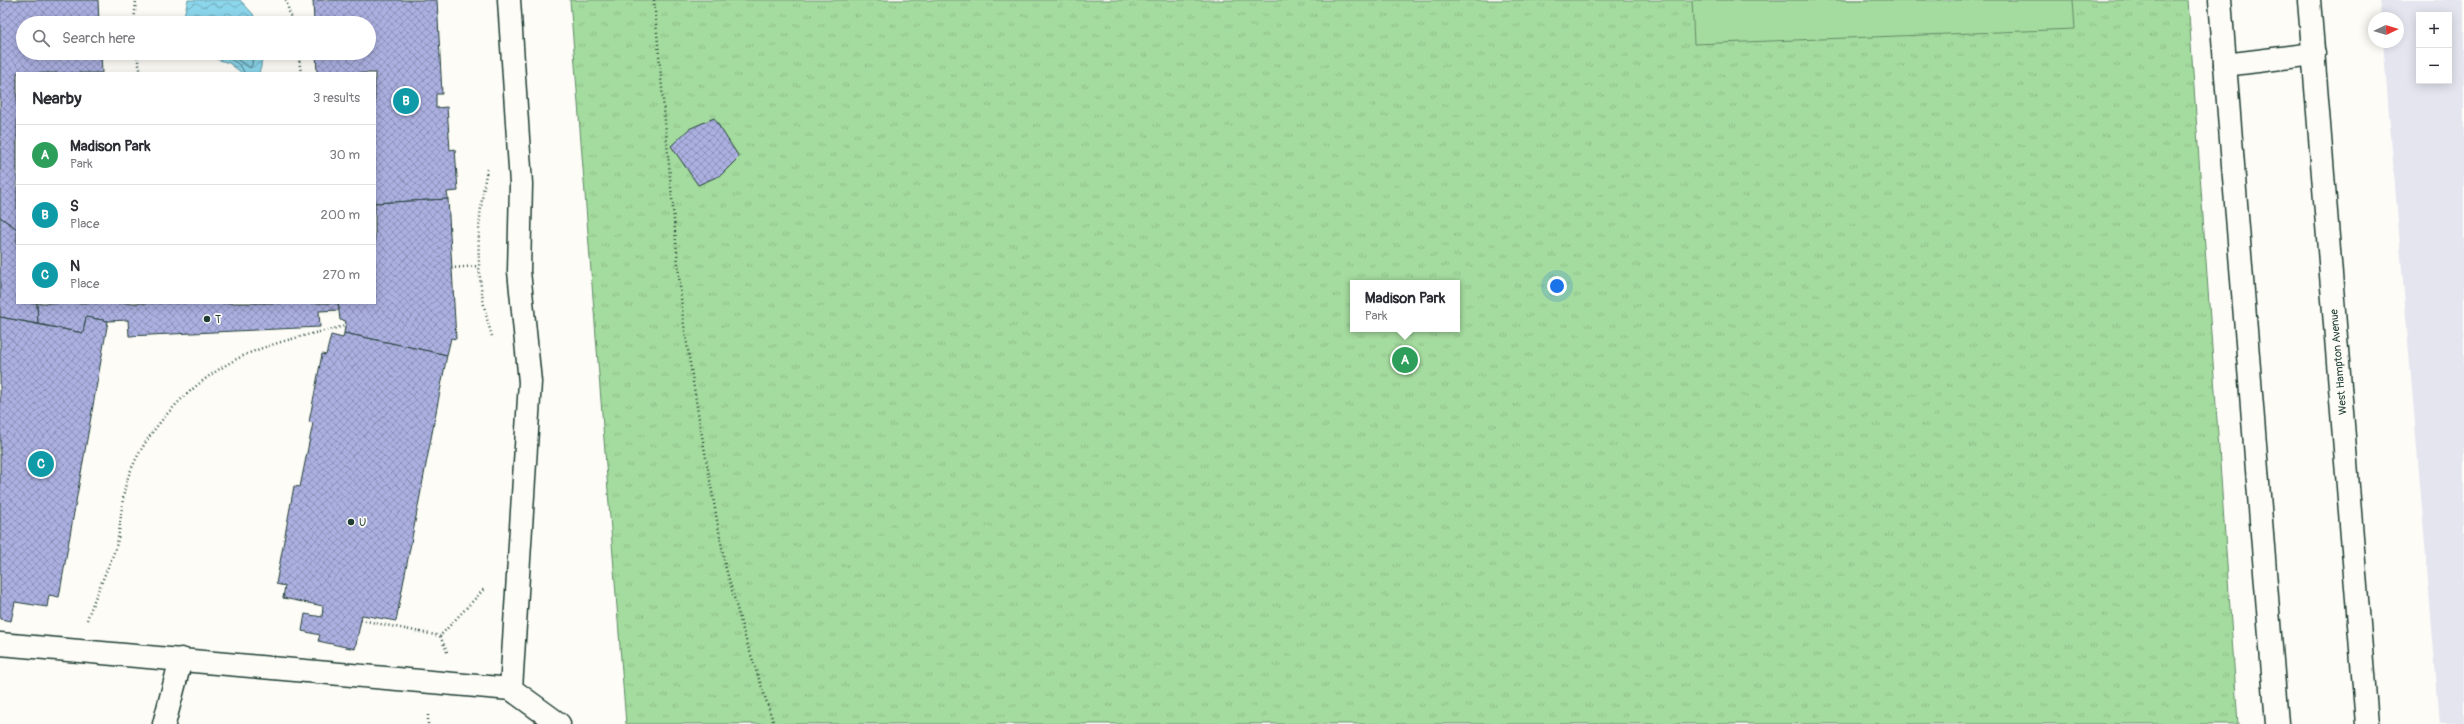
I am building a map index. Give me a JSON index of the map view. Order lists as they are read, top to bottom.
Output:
{
  "streets": {
    "main road": ["West Hampton Avenue"]
  },
  "places": ["T", "U"],
  "north": "right",
  "page": {
    "map_buttons": ["+", "−"],
    "search": "Search here",
    "heading": ["Nearby", "3 results"],
    "pins": ["B", "A", "C"],
    "list": [
      {
        "mark": "A",
        "name": "Madison Park",
        "note": "Park",
        "value": "30 m"
      },
      {
        "mark": "B",
        "name": "S",
        "note": "Place",
        "value": "200 m"
      },
      {
        "mark": "C",
        "name": "N",
        "note": "Place",
        "value": "270 m"
      }
    ],
    "popup": ["Madison Park", "Park"]
  }
}
